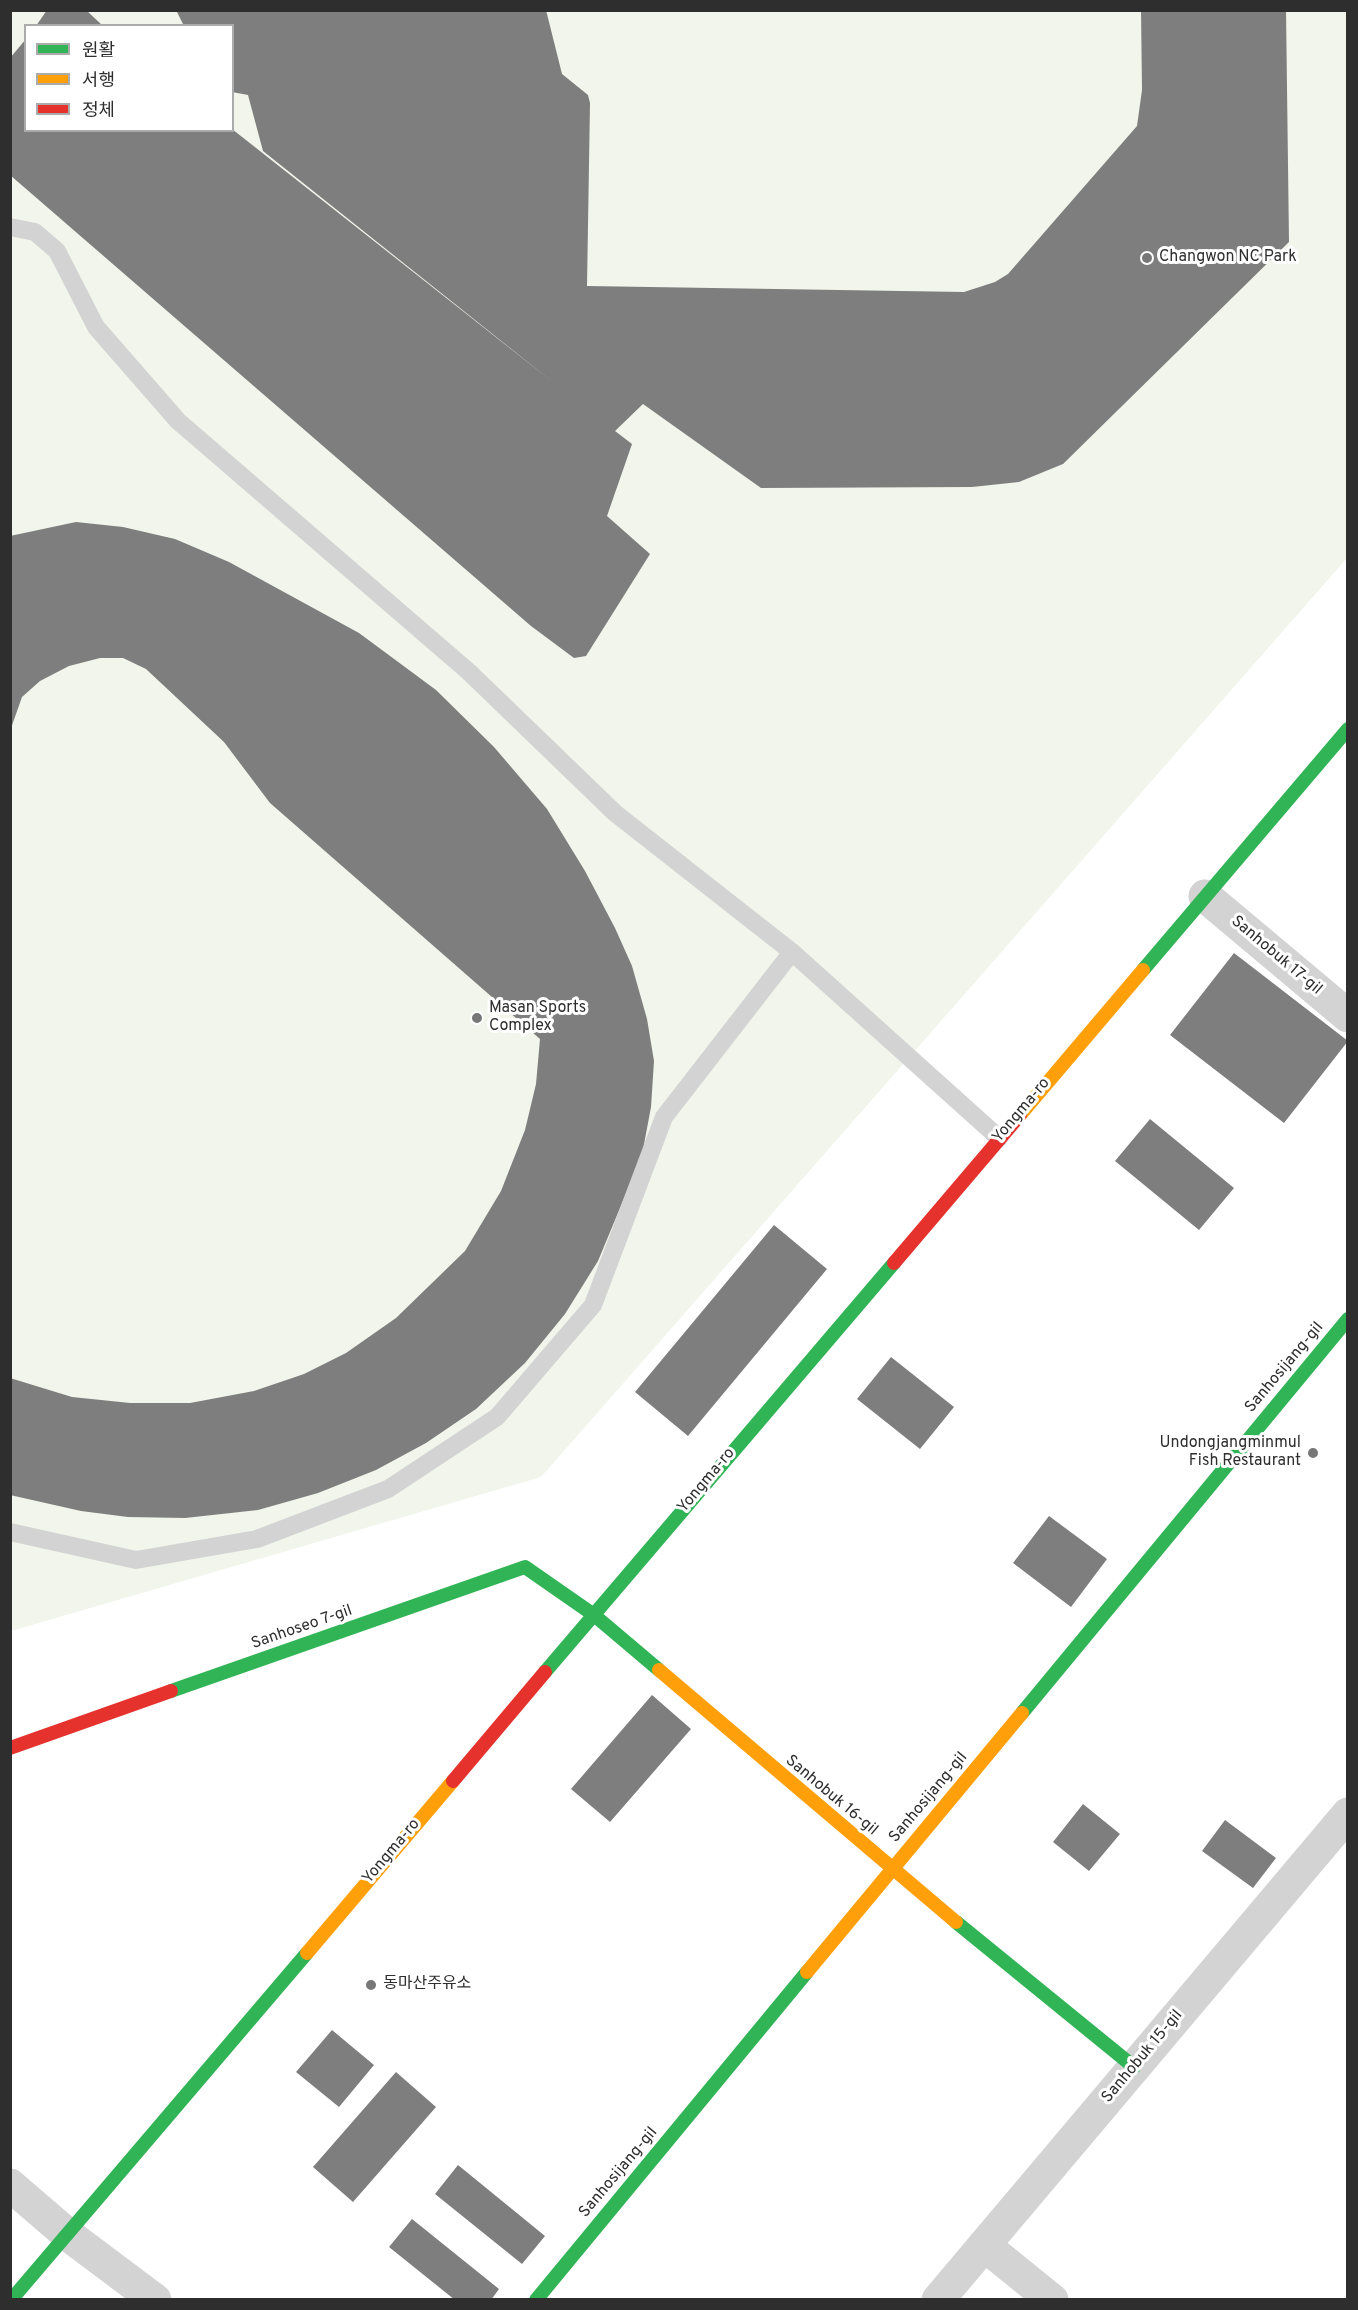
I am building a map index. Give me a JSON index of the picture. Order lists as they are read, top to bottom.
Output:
{
  "streets": {
    "street": [
      "Sanhobuk 17-gil",
      "Yongma-ro",
      "Sanhosijang-gil",
      "Sanhoseo 7-gil",
      "Sanhobuk 16-gil",
      "Sanhobuk 15-gil"
    ]
  },
  "crossings": [
    ["Sanhobuk 17-gil", "Yongma-ro"],
    ["Yongma-ro", "Sanhoseo 7-gil"],
    ["Yongma-ro", "Sanhobuk 16-gil"],
    ["Sanhosijang-gil", "Sanhobuk 16-gil"],
    ["Sanhoseo 7-gil", "Sanhobuk 16-gil"],
    ["Sanhobuk 16-gil", "Sanhobuk 15-gil"]
  ],
  "places": [
    "Changwon NC Park",
    "Masan Sports Complex",
    "Undongjangminmul Fish Restaurant",
    "동마산주유소"
  ],
  "legend": ["원활", "서행", "정체"]
}
